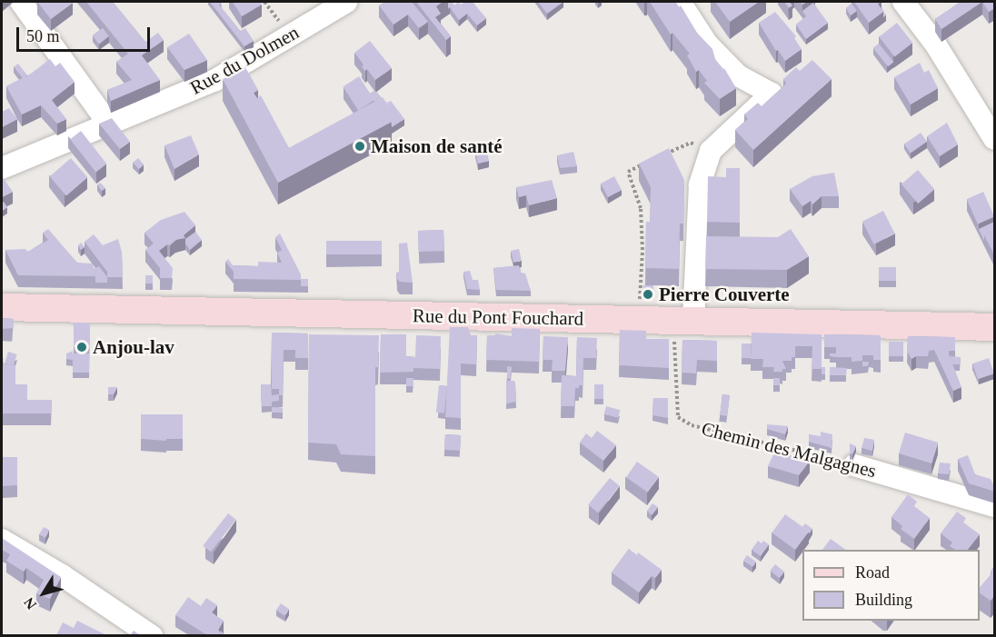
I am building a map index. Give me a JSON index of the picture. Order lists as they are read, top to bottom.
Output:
{
  "streets": {
    "main road": ["Rue du Pont Fouchard"],
    "street": ["Rue du Dolmen", "Chemin des Malgagnes"]
  },
  "crossings": [
    ["Rue du Pont Fouchard", "Chemin des Malgagnes"]
  ],
  "places": ["Maison de santé", "Pierre Couverte", "Anjou-lav"],
  "legend": ["Road", "Building"],
  "scale_bar": "50 m",
  "north": "bottom left"
}
